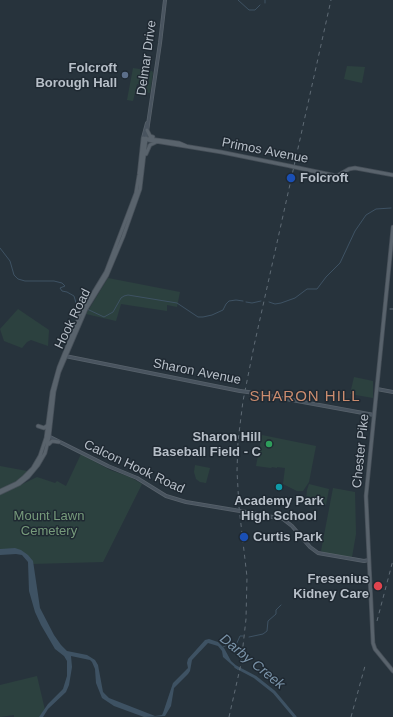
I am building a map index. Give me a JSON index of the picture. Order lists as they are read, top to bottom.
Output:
{
  "streets": {
    "main road": ["Primos Avenue", "Hook Road", "Chester Pike"],
    "street": ["Delmar Drive", "Sharon Avenue", "Calcon Hook Road"]
  },
  "crossings": [
    ["Delmar Drive", "Primos Avenue"],
    ["Delmar Drive", "Hook Road"],
    ["Primos Avenue", "Hook Road"],
    ["Hook Road", "Sharon Avenue"],
    ["Hook Road", "Calcon Hook Road"],
    ["Sharon Avenue", "Chester Pike"],
    ["Chester Pike", "Calcon Hook Road"]
  ],
  "districts": ["SHARON HILL"],
  "water": ["Darby Creek"],
  "parks": ["Mount Lawn Cemetery"],
  "places": [
    "Folcroft Borough Hall",
    "Folcroft",
    "Sharon Hill Baseball Field - C",
    "Academy Park High School",
    "Curtis Park",
    "Fresenius Kidney Care"
  ]
}
